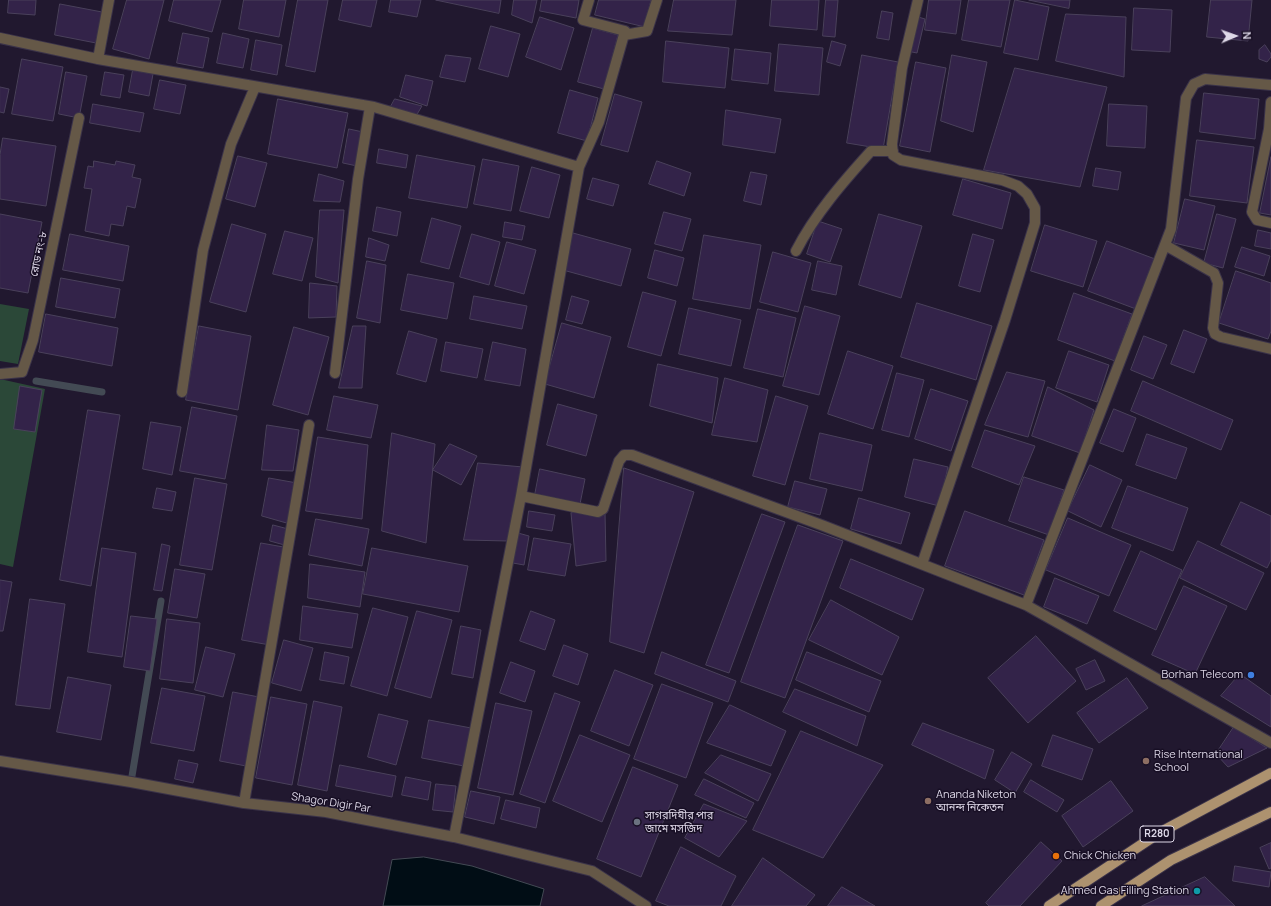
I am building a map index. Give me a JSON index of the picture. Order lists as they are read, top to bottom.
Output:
{
  "streets": {
    "main road": ["R280"],
    "street": ["রোড নং-৮", "Shagor Digir Par"]
  },
  "places": [
    "Borhan Telecom",
    "Rise International School",
    "Ananda Niketon আনন্দ নিকেতন",
    "সাগরদিঘীর পার জামে মসজিদ",
    "Chick Chicken",
    "Ahmed Gas Filling Station"
  ],
  "north": "right"
}
